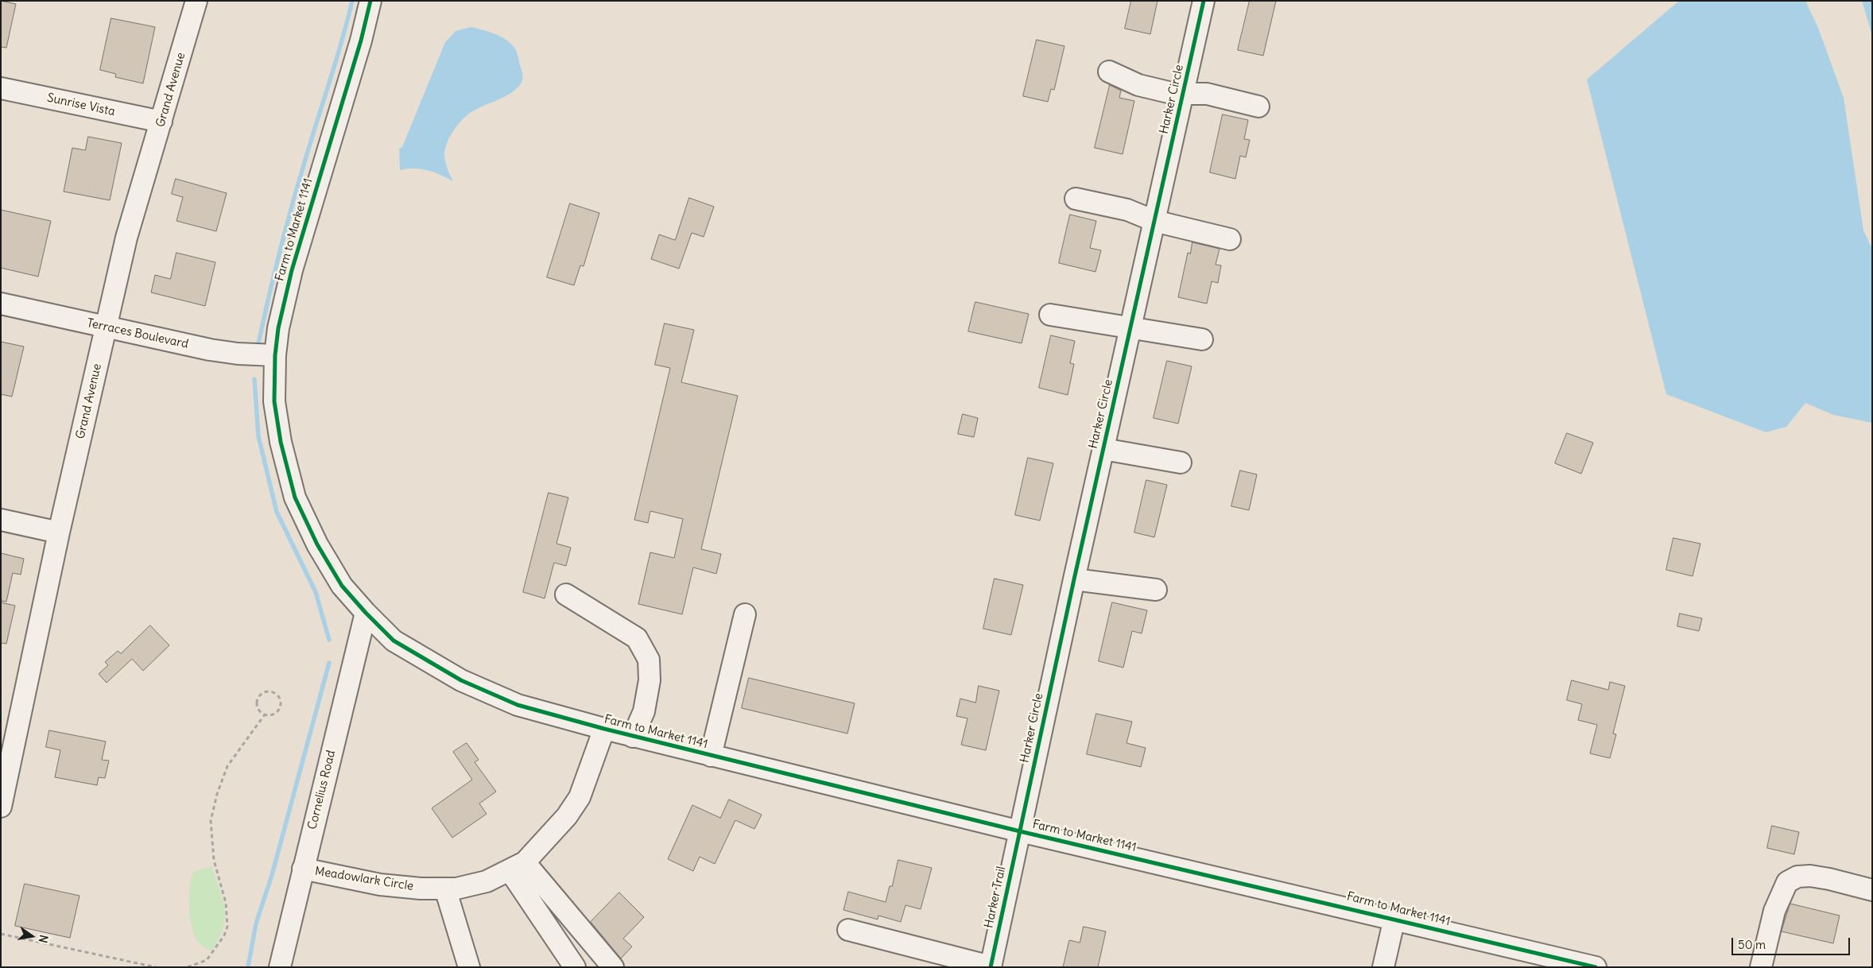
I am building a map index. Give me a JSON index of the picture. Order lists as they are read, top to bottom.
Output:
{
  "streets": {
    "street": [
      "Grand Avenue",
      "Harker Circle",
      "Sunrise Vista",
      "Farm to Market 1141",
      "Terraces Boulevard",
      "Cornelius Road",
      "Meadowlark Circle",
      "Harker Trail"
    ]
  },
  "crossings": [
    ["Grand Avenue", "Sunrise Vista"],
    ["Grand Avenue", "Terraces Boulevard"],
    ["Harker Circle", "Farm to Market 1141"],
    ["Harker Circle", "Harker Trail"],
    ["Farm to Market 1141", "Terraces Boulevard"],
    ["Farm to Market 1141", "Cornelius Road"],
    ["Farm to Market 1141", "Meadowlark Circle"],
    ["Farm to Market 1141", "Harker Trail"],
    ["Cornelius Road", "Meadowlark Circle"]
  ],
  "scale_bar": "50 m",
  "north": "right"
}
